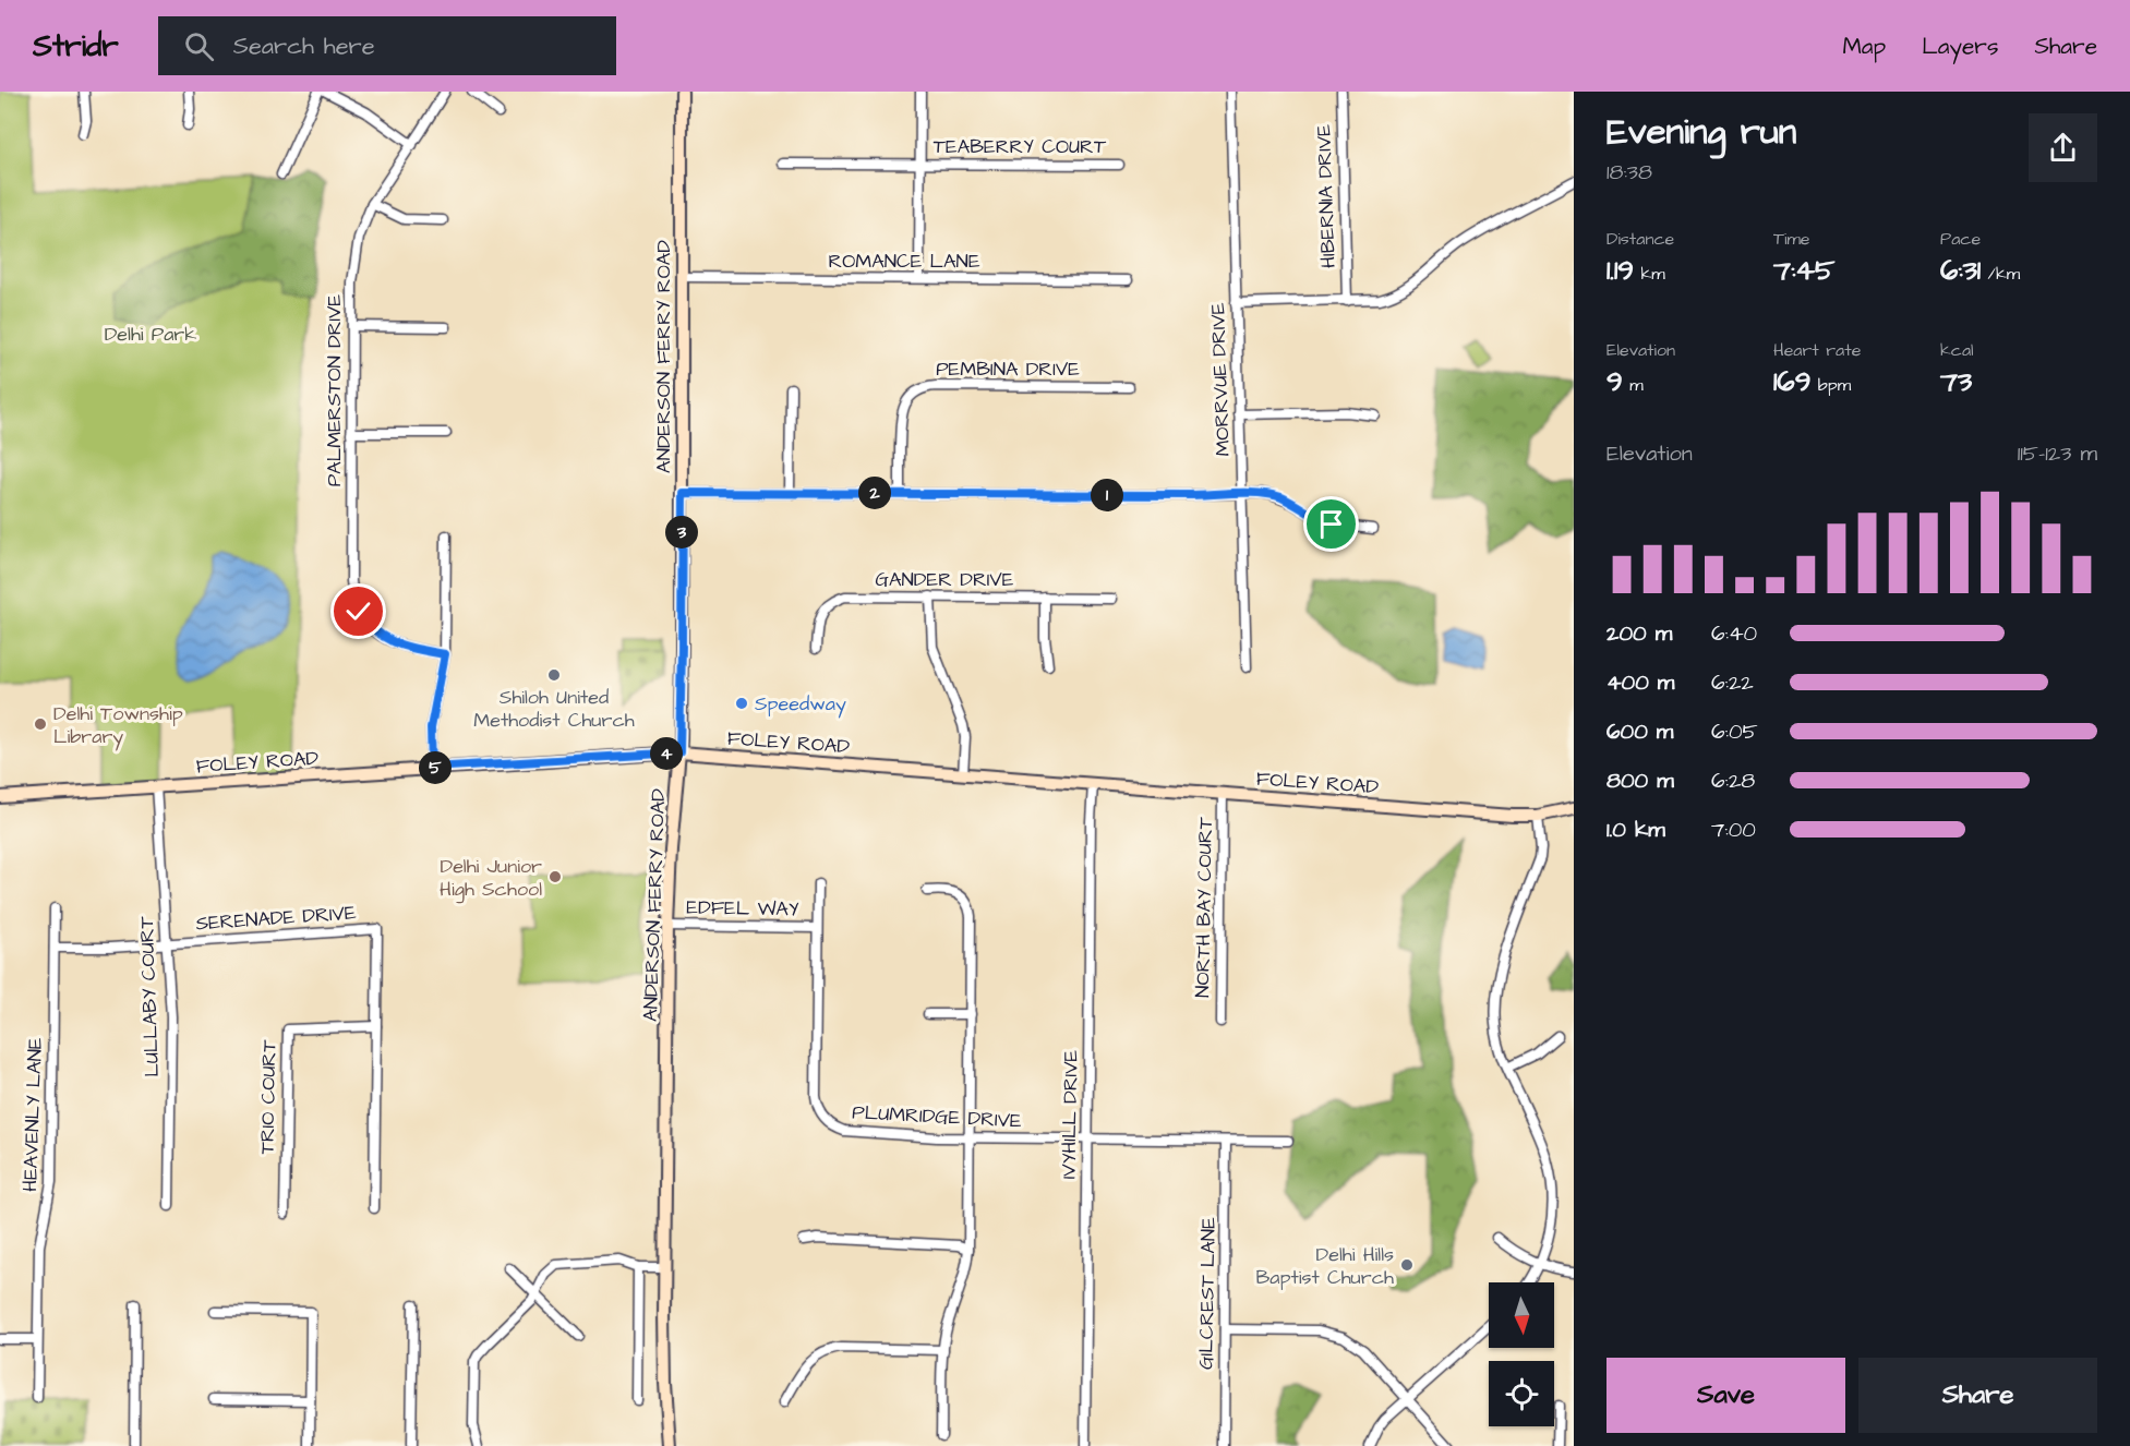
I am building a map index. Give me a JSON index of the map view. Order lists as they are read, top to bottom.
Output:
{
  "streets": {
    "street": [
      "TEABERRY COURT",
      "HIBERNIA DRIVE",
      "ROMANCE LANE",
      "ANDERSON FERRY ROAD",
      "PEMBINA DRIVE",
      "MORRVUE DRIVE",
      "PALMERSTON DRIVE",
      "GANDER DRIVE",
      "FOLEY ROAD",
      "NORTH BAY COURT",
      "EDFEL WAY",
      "SERENADE DRIVE",
      "LULLABY COURT",
      "TRIO COURT",
      "HEAVENLY LANE",
      "IVYHILL DRIVE",
      "PLUMRIDGE DRIVE",
      "GILCREST LANE"
    ]
  },
  "crossings": [
    ["ROMANCE LANE", "ANDERSON FERRY ROAD"],
    ["ANDERSON FERRY ROAD", "FOLEY ROAD"],
    ["ANDERSON FERRY ROAD", "EDFEL WAY"],
    ["FOLEY ROAD", "NORTH BAY COURT"],
    ["FOLEY ROAD", "LULLABY COURT"],
    ["FOLEY ROAD", "IVYHILL DRIVE"],
    ["EDFEL WAY", "PLUMRIDGE DRIVE"],
    ["SERENADE DRIVE", "LULLABY COURT"],
    ["SERENADE DRIVE", "TRIO COURT"],
    ["SERENADE DRIVE", "HEAVENLY LANE"],
    ["IVYHILL DRIVE", "PLUMRIDGE DRIVE"],
    ["PLUMRIDGE DRIVE", "GILCREST LANE"]
  ],
  "parks": ["Delhi Park"],
  "places": [
    "Shiloh United Methodist Church",
    "Speedway",
    "Delhi Township Library",
    "Delhi Junior High School",
    "Delhi Hills Baptist Church"
  ],
  "north": "bottom",
  "page": {
    "header": "Stridr",
    "search": "Search here",
    "nav": ["Map", "Layers", "Share"],
    "heading": ["Evening run", "18:38"],
    "stats": [
      ["Distance", "1.19 km"],
      ["Time", "7:45"],
      ["Pace", "6:31 /km"],
      ["Elevation", "9 m"],
      ["Heart rate", "169 bpm"],
      ["kcal", "73"]
    ],
    "chart": ["Elevation", "115–123 m"],
    "pins": [
      "2",
      "1",
      "3",
      "4",
      "5"
    ],
    "list": [
      {
        "name": "200 m",
        "note": "6:40"
      },
      {
        "name": "400 m",
        "note": "6:22"
      },
      {
        "name": "600 m",
        "note": "6:05"
      },
      {
        "name": "800 m",
        "note": "6:28"
      },
      {
        "name": "1.0 km",
        "note": "7:00"
      }
    ],
    "buttons": ["Save", "Share"]
  }
}
